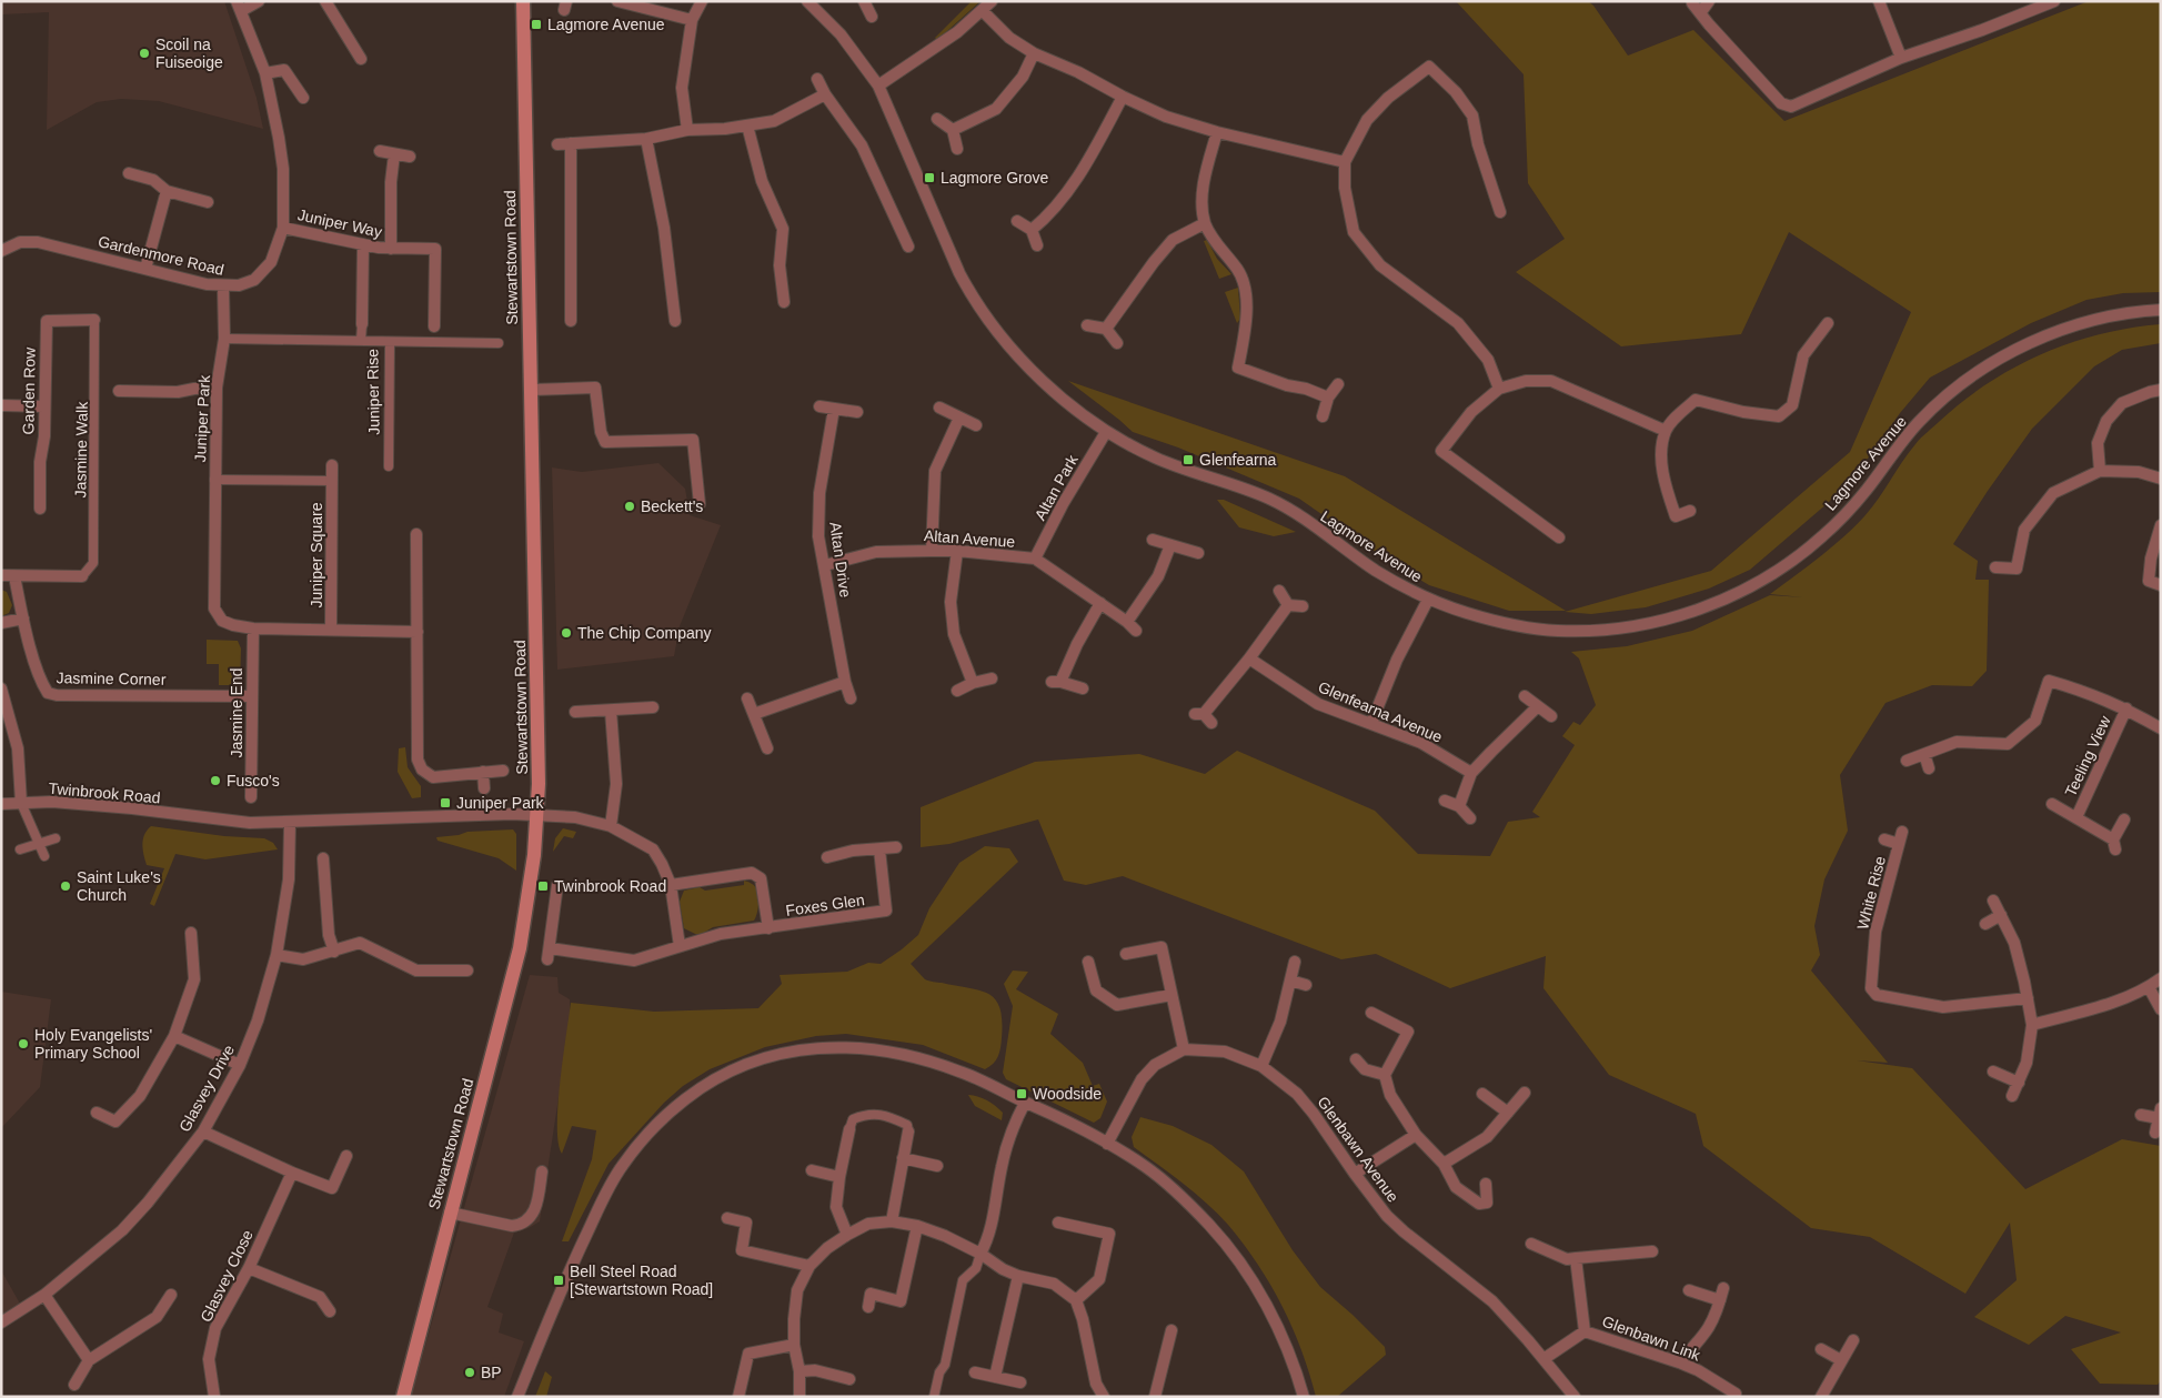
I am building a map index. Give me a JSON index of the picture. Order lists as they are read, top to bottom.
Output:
{
  "streets": {
    "main road": ["Stewartstown Road"],
    "street": [
      "Juniper Way",
      "Gardenmore Road",
      "Garden Row",
      "Juniper Rise",
      "Juniper Park",
      "Jasmine Walk",
      "Lagmore Avenue",
      "Altan Park",
      "Altan Avenue",
      "Juniper Square",
      "Altan Drive",
      "Jasmine Corner",
      "Glenfearna Avenue",
      "Jasmine End",
      "Teeling View",
      "Twinbrook Road",
      "White Rise",
      "Foxes Glen",
      "Glasvey Drive",
      "Glenbawn Avenue",
      "Glasvey Close",
      "Glenbawn Link"
    ]
  },
  "crossings": [
    ["Juniper Way", "Gardenmore Road"],
    ["Juniper Way", "Juniper Rise"],
    ["Gardenmore Road", "Juniper Park"],
    ["Stewartstown Road", "Twinbrook Road"],
    ["Garden Row", "Jasmine Walk"],
    ["Juniper Rise", "Juniper Park"],
    ["Juniper Park", "Juniper Square"],
    ["Juniper Park", "Jasmine End"],
    ["Lagmore Avenue", "Altan Park"],
    ["Altan Park", "Altan Avenue"],
    ["Altan Avenue", "Altan Drive"],
    ["Jasmine Corner", "Jasmine End"],
    ["Twinbrook Road", "Glasvey Drive"],
    ["Glenbawn Avenue", "Glenbawn Link"]
  ],
  "places": {
    "transit": [
      "Lagmore Avenue",
      "Lagmore Grove",
      "Glenfearna",
      "Juniper Park",
      "Twinbrook Road",
      "Woodside",
      "Bell Steel Road [Stewartstown Road]"
    ],
    "other": [
      "Scoil na Fuiseoige",
      "Beckett's",
      "The Chip Company",
      "Fusco's",
      "Saint Luke's Church",
      "Holy Evangelists' Primary School",
      "BP"
    ]
  }
}
